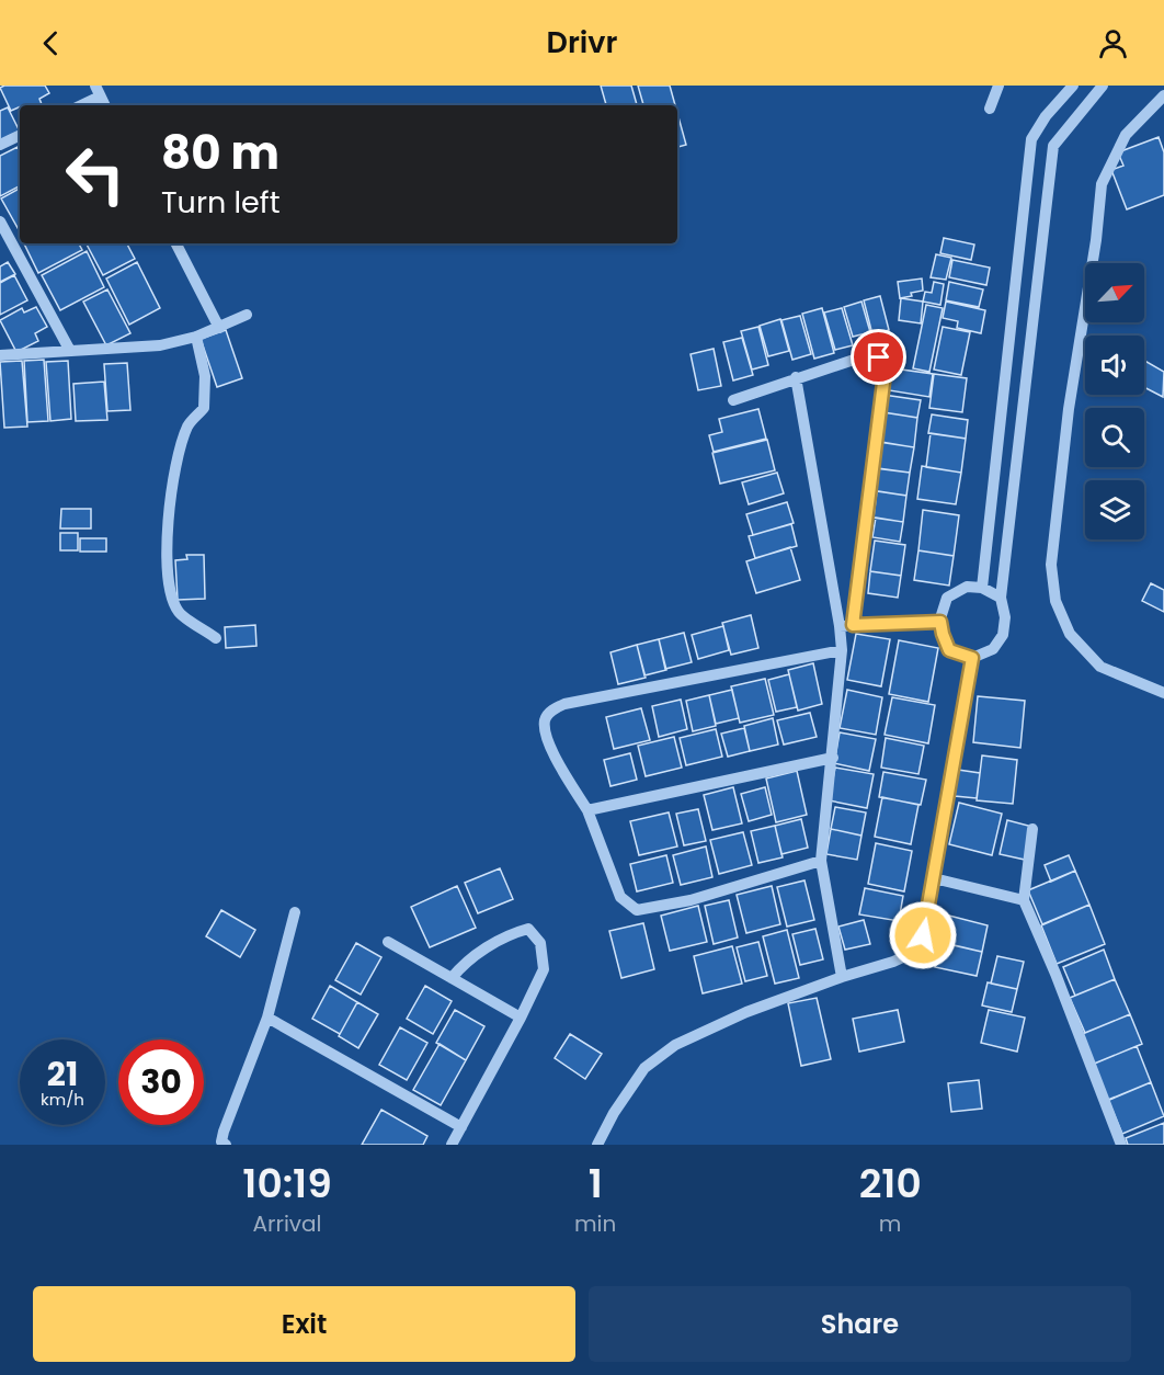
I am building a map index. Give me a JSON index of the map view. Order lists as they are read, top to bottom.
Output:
{
  "north": "top right",
  "page": {
    "header": "Drivr",
    "turn": ["80 m", "Turn left"],
    "speed": "21 km/h",
    "limit": "30",
    "eta": [
      "10:19",
      "Arrival",
      "1",
      "min",
      "210",
      "m"
    ],
    "buttons": ["Exit", "Share"]
  }
}
